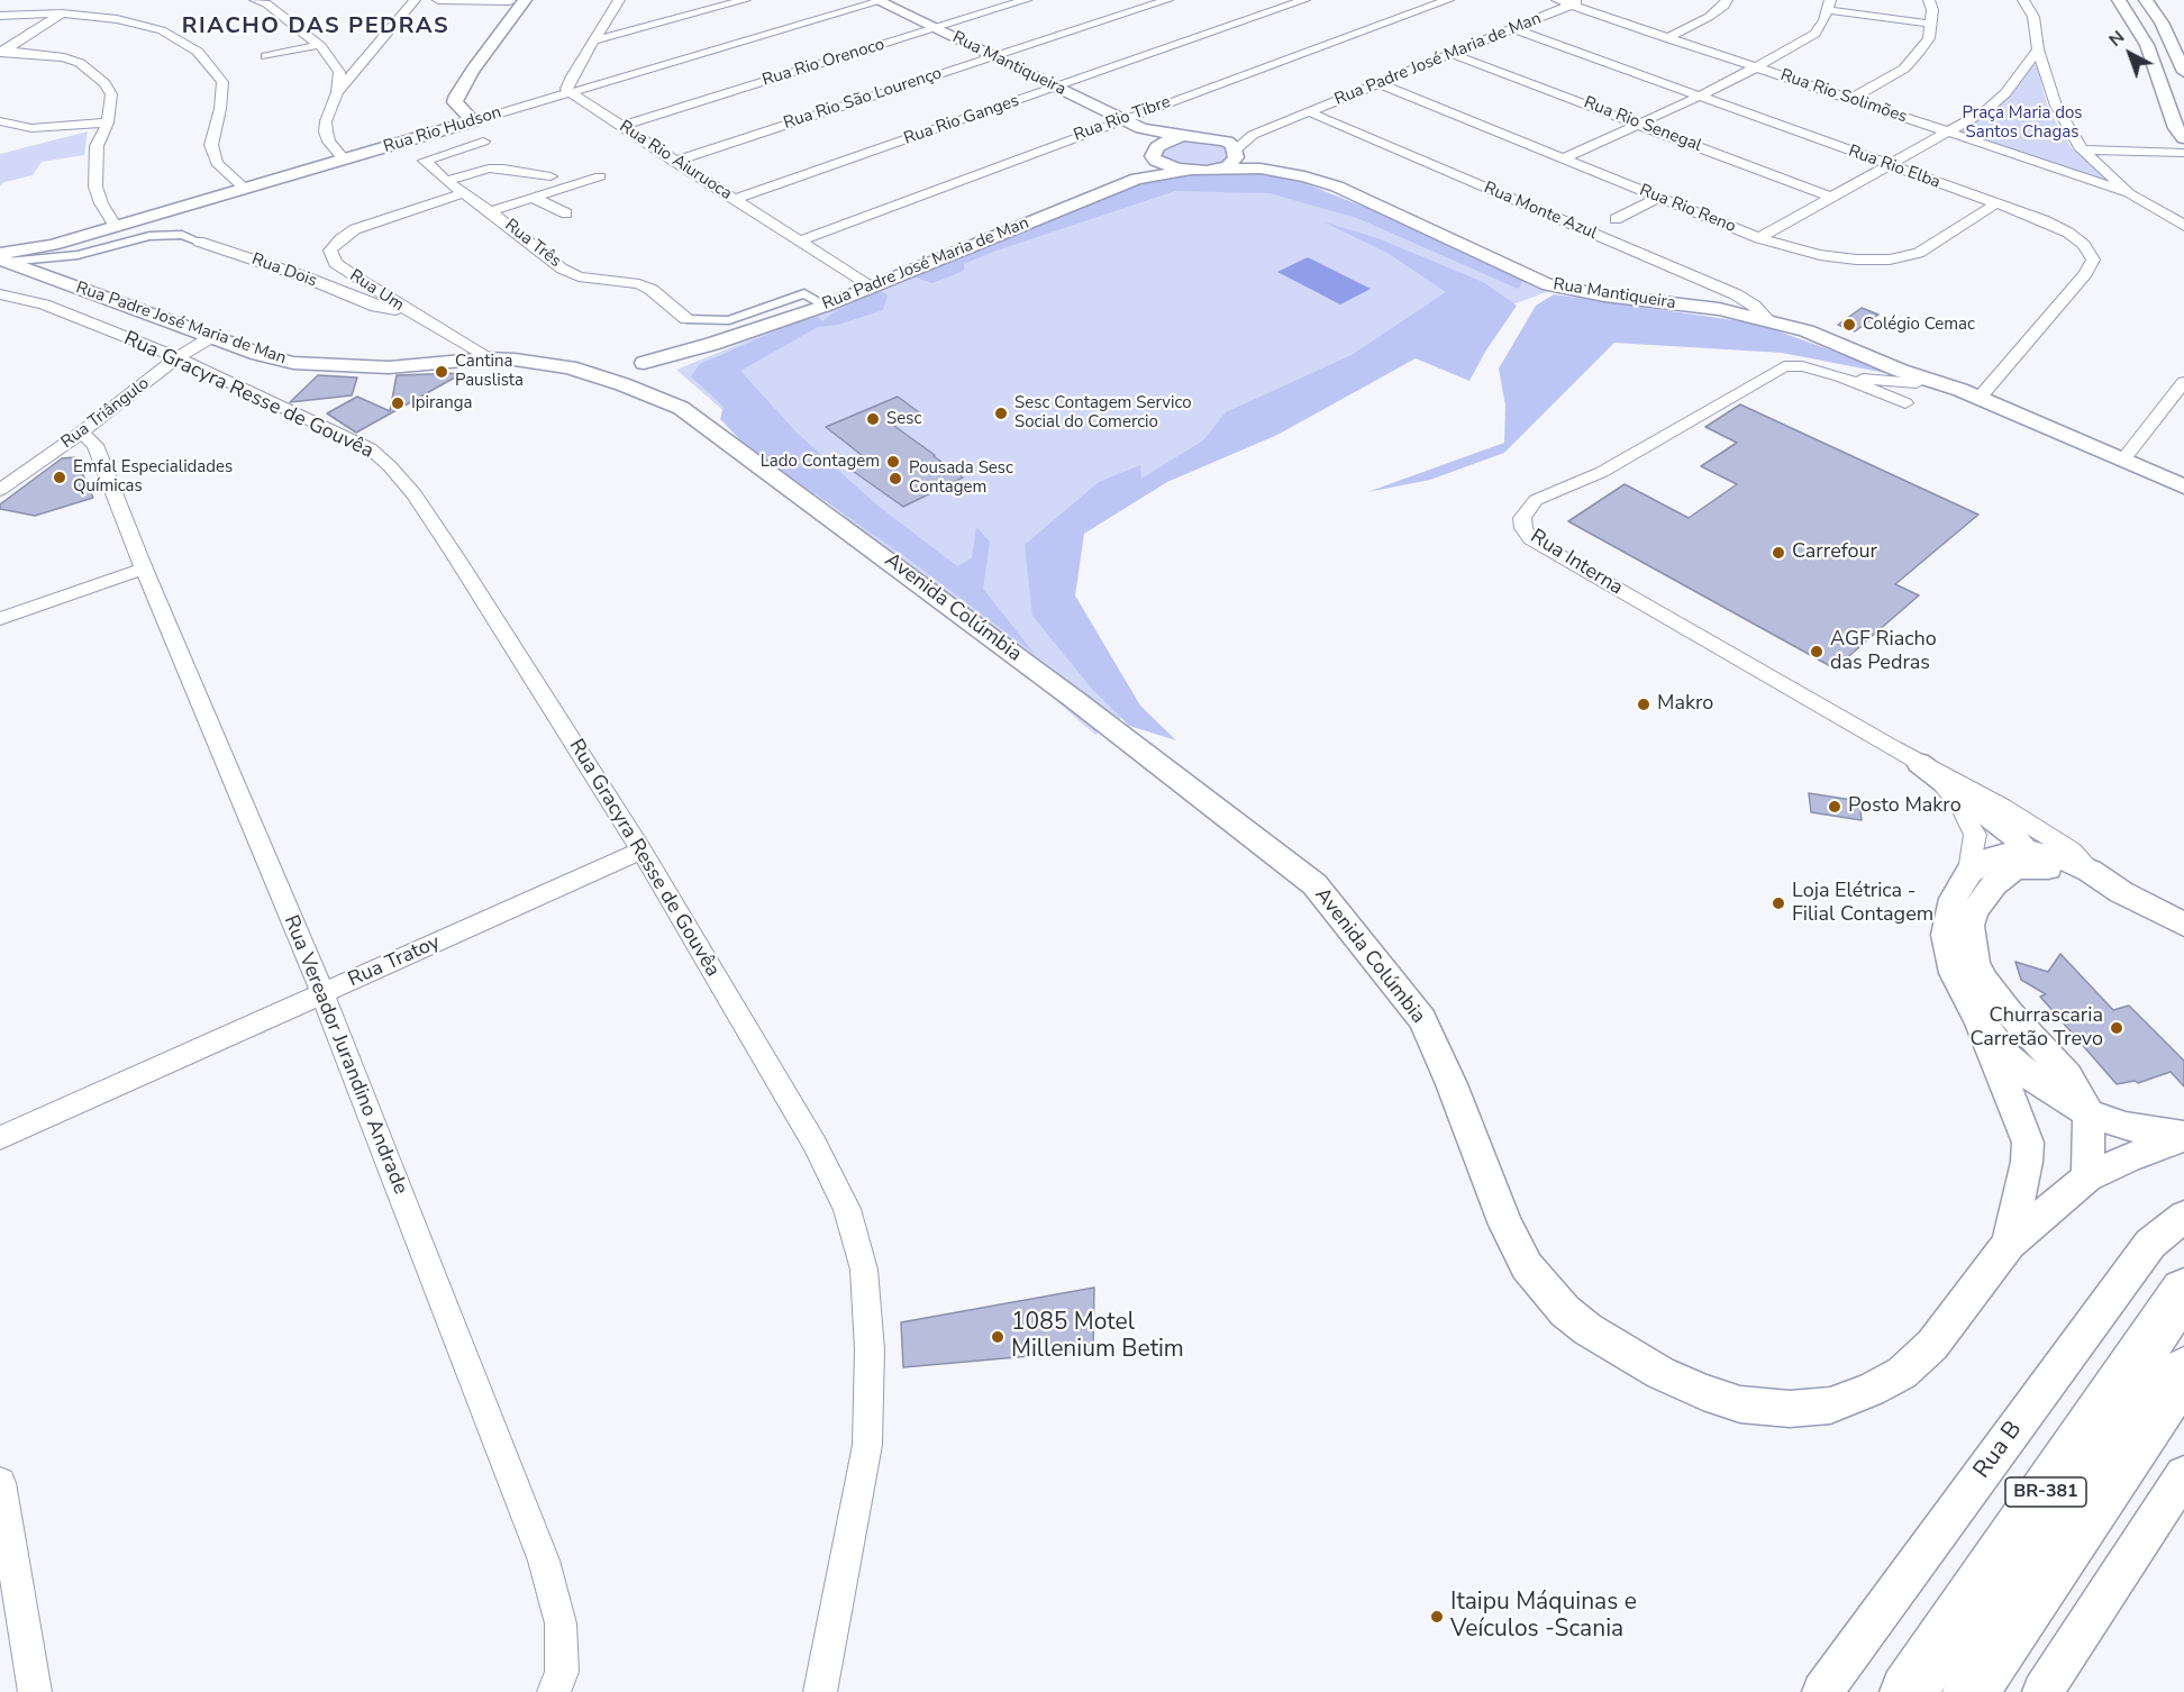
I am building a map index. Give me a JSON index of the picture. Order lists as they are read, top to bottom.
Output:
{
  "streets": {
    "highway": ["BR-381"],
    "street": [
      "Rua Padre José Maria de Man",
      "Rua Rio Orenoco",
      "Rua Mantiqueira",
      "Rua Rio Solimões",
      "Rua Rio São Lourenço",
      "Rua Rio Tibre",
      "Rua Rio Ganges",
      "Rua Rio Senegal",
      "Rua Rio Hudson",
      "Rua Rio Aiuruoca",
      "Rua Rio Elba",
      "Rua Rio Reno",
      "Rua Monte Azul",
      "Rua Três",
      "Rua Dois",
      "Rua Um",
      "Rua Gracyra Resse de Gouvêa",
      "Rua Triângulo",
      "Rua Interna",
      "Avenida Colúmbia",
      "Rua Tratoy",
      "Rua Vereador Jurandino Andrade",
      "Rua B"
    ]
  },
  "crossings": [
    ["Rua Padre José Maria de Man", "Rua Mantiqueira"],
    ["Rua Padre José Maria de Man", "Rua Rio Solimões"],
    ["Rua Padre José Maria de Man", "Rua Rio Senegal"],
    ["Rua Padre José Maria de Man", "Rua Rio Hudson"],
    ["Rua Padre José Maria de Man", "Rua Rio Aiuruoca"],
    ["Rua Padre José Maria de Man", "Rua Rio Elba"],
    ["Rua Padre José Maria de Man", "Rua Rio Reno"],
    ["Rua Padre José Maria de Man", "Rua Monte Azul"],
    ["Rua Padre José Maria de Man", "Rua Um"],
    ["Rua Padre José Maria de Man", "Rua Triângulo"],
    ["Rua Padre José Maria de Man", "Avenida Colúmbia"],
    ["Rua Rio Orenoco", "Rua Mantiqueira"],
    ["Rua Rio Orenoco", "Rua Rio Aiuruoca"],
    ["Rua Mantiqueira", "Rua Rio São Lourenço"],
    ["Rua Mantiqueira", "Rua Rio Tibre"],
    ["Rua Mantiqueira", "Rua Rio Ganges"],
    ["Rua Mantiqueira", "Rua Rio Hudson"],
    ["Rua Mantiqueira", "Rua Monte Azul"],
    ["Rua Mantiqueira", "Rua Interna"],
    ["Rua Rio São Lourenço", "Rua Rio Aiuruoca"],
    ["Rua Rio Tibre", "Rua Rio Aiuruoca"],
    ["Rua Rio Ganges", "Rua Rio Aiuruoca"],
    ["Rua Rio Hudson", "Rua Rio Aiuruoca"],
    ["Rua Rio Elba", "Rua Rio Reno"],
    ["Rua Três", "Rua Um"],
    ["Rua Dois", "Rua Um"],
    ["Rua Gracyra Resse de Gouvêa", "Rua Triângulo"],
    ["Rua Gracyra Resse de Gouvêa", "Rua Tratoy"],
    ["Rua Triângulo", "Rua Vereador Jurandino Andrade"],
    ["Rua Tratoy", "Rua Vereador Jurandino Andrade"]
  ],
  "districts": ["RIACHO DAS PEDRAS"],
  "parks": ["Praça Maria dos Santos Chagas"],
  "places": [
    "Colégio Cemac",
    "Cantina Pauslista",
    "Ipiranga",
    "Sesc Contagem Servico Social do Comercio",
    "Sesc",
    "Lado Contagem",
    "Emfal Especialidades Químicas",
    "Pousada Sesc Contagem",
    "Carrefour",
    "AGF Riacho das Pedras",
    "Makro",
    "Posto Makro",
    "Loja Elétrica - Filial Contagem",
    "Churrascaria Carretão Trevo",
    "1085 Motel Millenium Betim",
    "Itaipu Máquinas e Veículos -Scania"
  ],
  "north": "top left"
}
